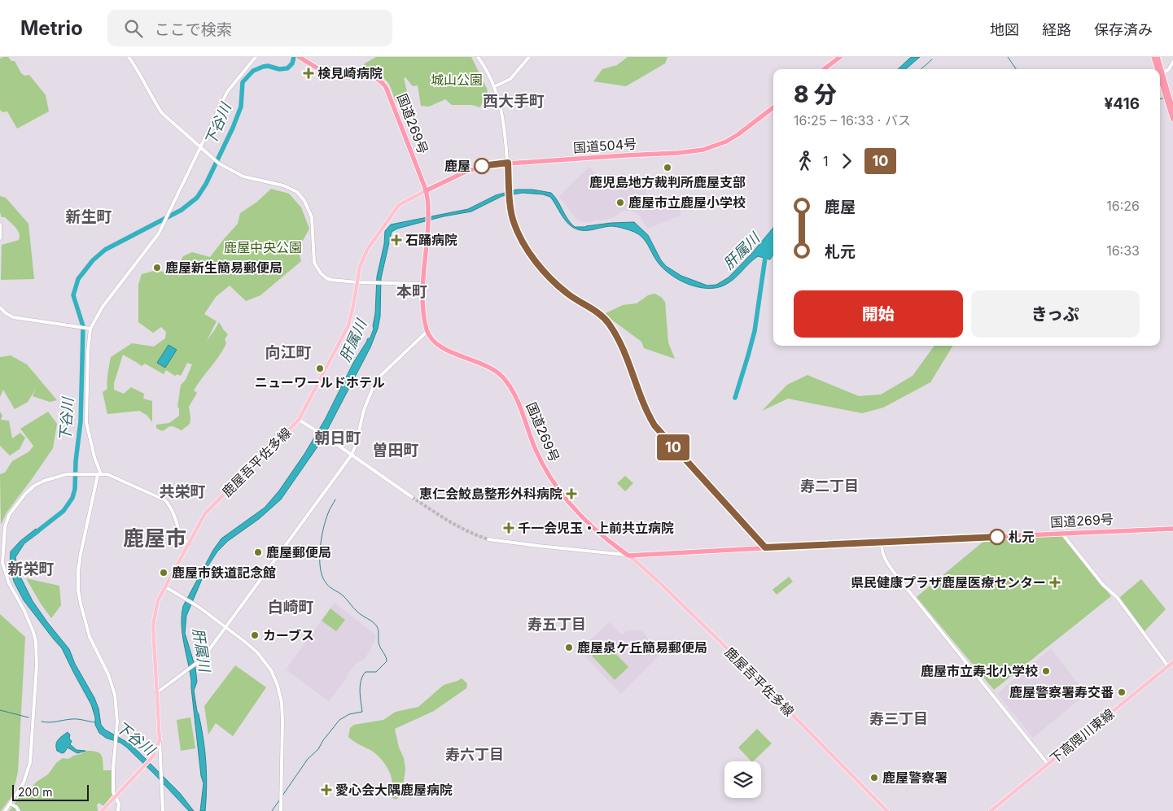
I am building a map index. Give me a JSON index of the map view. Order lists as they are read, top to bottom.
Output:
{
  "streets": {
    "highway": ["国道269号", "国道504号"],
    "main road": ["鹿屋吾平佐多線", "下高隈川東線"]
  },
  "crossings": [
    ["国道269号", "国道504号"],
    ["国道269号", "鹿屋吾平佐多線"],
    ["国道504号", "鹿屋吾平佐多線"]
  ],
  "districts": [
    "西大手町",
    "新生町",
    "本町",
    "向江町",
    "朝日町",
    "曽田町",
    "寿二丁目",
    "共栄町",
    "鹿屋市",
    "新栄町",
    "白崎町",
    "寿五丁目",
    "寿三丁目",
    "寿六丁目"
  ],
  "water": ["下谷川", "肝属川"],
  "parks": ["城山公園", "鹿屋中央公園"],
  "places": {
    "health": [
      "検見崎病院",
      "石踊病院",
      "恵仁会鮫島整形外科病院",
      "千一会児玉・上前共立病院",
      "県民健康プラザ鹿屋医療センター",
      "愛心会大隅鹿屋病院"
    ],
    "other": [
      "鹿屋",
      "鹿児島地方裁判所鹿屋支部",
      "鹿屋市立鹿屋小学校",
      "鹿屋新生簡易郵便局",
      "ニューワールドホテル",
      "札元",
      "鹿屋郵便局",
      "鹿屋市鉄道記念館",
      "カーブス",
      "鹿屋泉ケ丘簡易郵便局",
      "鹿屋市立寿北小学校",
      "鹿屋警察署寿交番",
      "鹿屋警察署"
    ]
  },
  "lines": ["bus line 10"],
  "scale_bar": "200 m",
  "page": {
    "header": "Metrio",
    "search": "ここで検索",
    "nav": ["地図", "経路", "保存済み"],
    "on_map": "10",
    "heading": ["8 分", "16:25 – 16:33 · バス", "¥416"],
    "legs": ["1", "10"],
    "list": [
      {
        "name": "鹿屋",
        "value": "16:26"
      },
      {
        "name": "札元",
        "value": "16:33"
      }
    ],
    "buttons": ["開始", "きっぷ"],
    "scale": "200 m"
  }
}
